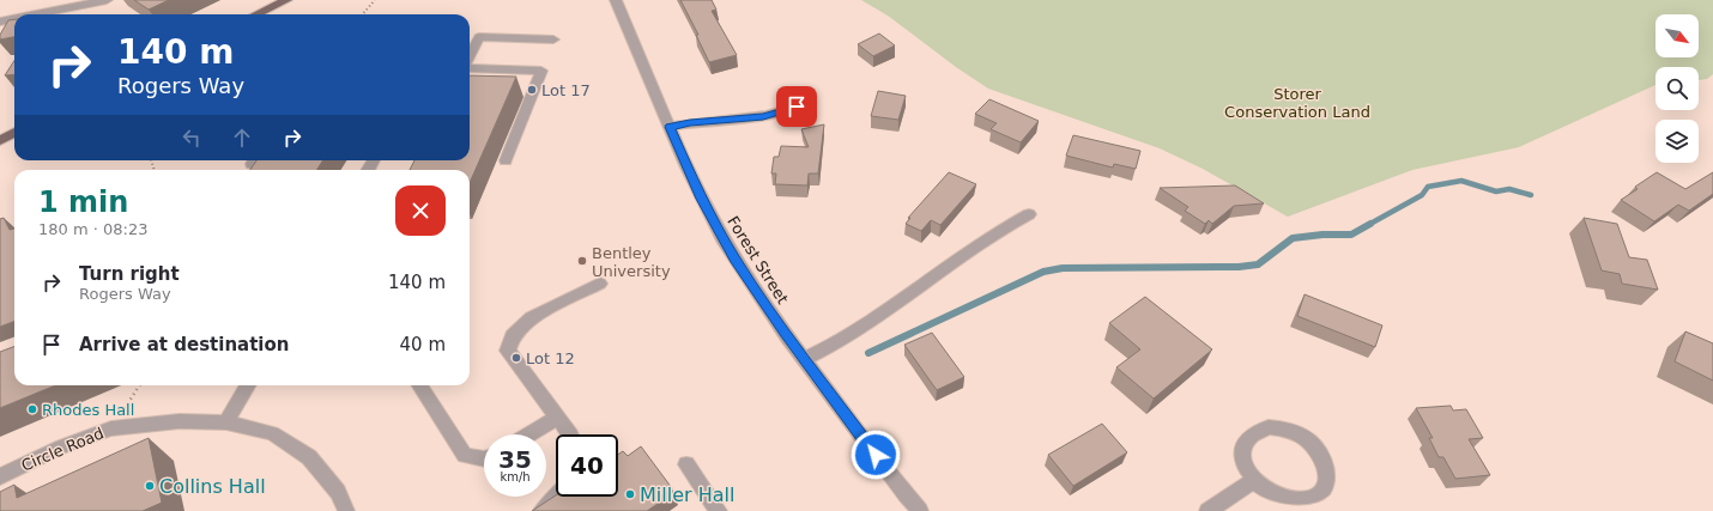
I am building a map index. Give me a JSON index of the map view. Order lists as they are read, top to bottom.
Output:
{
  "streets": {
    "street": ["Forest Street", "Circle Road"]
  },
  "parks": ["Storer Conservation Land"],
  "places": [
    "Lot 17",
    "Bentley University",
    "Lot 12",
    "Rhodes Hall",
    "Collins Hall",
    "Miller Hall"
  ],
  "north": "bottom right",
  "page": {
    "turn": ["140 m", "Rogers Way"],
    "heading": ["1 min", "180 m · 08:23"],
    "list": [
      {
        "name": "Turn right",
        "note": "Rogers Way",
        "value": "140 m"
      },
      {
        "name": "Arrive at destination",
        "value": "40 m"
      }
    ],
    "speed": "35 km/h",
    "limit": "40"
  }
}
